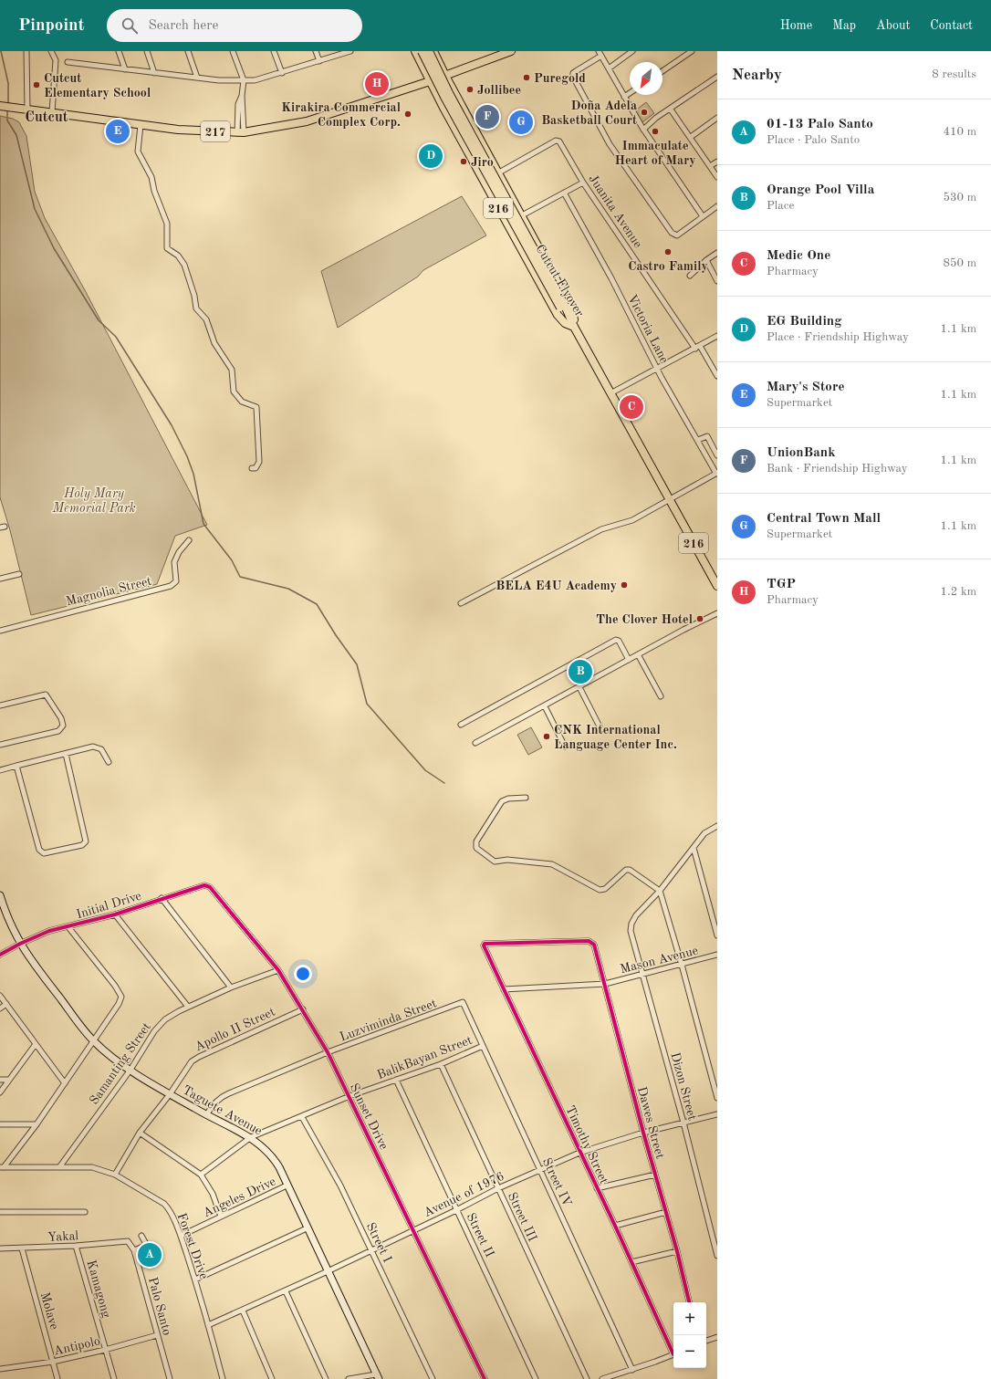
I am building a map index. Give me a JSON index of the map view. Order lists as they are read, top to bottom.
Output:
{
  "streets": {
    "main road": ["217", "216", "Cutcut Flyover"],
    "street": [
      "Juanita Avenue",
      "Victoria Lane",
      "Magnolia Street",
      "Initial Drive",
      "Mason Avenue",
      "Luzviminda Street",
      "Apollo II Street",
      "BalikBayan Street",
      "Samanting Street",
      "Dizon Street",
      "Taguete Avenue",
      "Sunset Drive",
      "Dawes Street",
      "Timothy Street",
      "Street IV",
      "Avenue of 1976",
      "Angeles Drive",
      "Street III",
      "Street II",
      "Yakal",
      "Street I",
      "Forest Drive",
      "Kamagong",
      "Palo Santo",
      "Molave",
      "Antipolo"
    ]
  },
  "crossings": [
    ["217", "216"],
    ["216", "Juanita Avenue"],
    ["216", "Cutcut Flyover"],
    ["Initial Drive", "Taguete Avenue"],
    ["Initial Drive", "Sunset Drive"],
    ["Mason Avenue", "Dizon Street"],
    ["Mason Avenue", "Dawes Street"],
    ["Mason Avenue", "Timothy Street"],
    ["Luzviminda Street", "Taguete Avenue"],
    ["Luzviminda Street", "Sunset Drive"],
    ["Luzviminda Street", "Street IV"],
    ["Apollo II Street", "Taguete Avenue"],
    ["Apollo II Street", "Sunset Drive"],
    ["Apollo II Street", "Forest Drive"],
    ["BalikBayan Street", "Taguete Avenue"],
    ["BalikBayan Street", "Sunset Drive"],
    ["BalikBayan Street", "Street IV"],
    ["BalikBayan Street", "Street III"],
    ["BalikBayan Street", "Street II"],
    ["BalikBayan Street", "Street I"],
    ["Samanting Street", "Taguete Avenue"],
    ["Samanting Street", "Sunset Drive"],
    ["Samanting Street", "Forest Drive"],
    ["Dizon Street", "Avenue of 1976"],
    ["Taguete Avenue", "Avenue of 1976"],
    ["Taguete Avenue", "Angeles Drive"],
    ["Sunset Drive", "Avenue of 1976"],
    ["Dawes Street", "Timothy Street"],
    ["Dawes Street", "Avenue of 1976"],
    ["Timothy Street", "Avenue of 1976"],
    ["Street IV", "Avenue of 1976"],
    ["Avenue of 1976", "Street III"],
    ["Avenue of 1976", "Street II"],
    ["Avenue of 1976", "Street I"],
    ["Avenue of 1976", "Forest Drive"],
    ["Angeles Drive", "Forest Drive"],
    ["Yakal", "Kamagong"],
    ["Yakal", "Palo Santo"],
    ["Yakal", "Molave"],
    ["Kamagong", "Antipolo"],
    ["Palo Santo", "Antipolo"],
    ["Molave", "Antipolo"]
  ],
  "districts": ["Cutcut"],
  "parks": ["Holy Mary Memorial Park"],
  "places": [
    "Puregold",
    "Cutcut Elementary School",
    "Jollibee",
    "Doña Adela Basketball Court",
    "Kirakira Commercial Complex Corp.",
    "Immaculate Heart of Mary",
    "Jiro",
    "Castro Family",
    "BELA E4U Academy",
    "The Clover Hotel",
    "CNK International Language Center Inc."
  ],
  "north": "bottom left",
  "page": {
    "header": "Pinpoint",
    "search": "Search here",
    "nav": [
      "Home",
      "Map",
      "About",
      "Contact"
    ],
    "heading": ["Nearby", "8 results"],
    "pins": [
      "H",
      "F",
      "G",
      "E",
      "D",
      "C",
      "B",
      "A"
    ],
    "list": [
      {
        "mark": "A",
        "name": "01-13 Palo Santo",
        "note": "Place · Palo Santo",
        "value": "410 m"
      },
      {
        "mark": "B",
        "name": "Orange Pool Villa",
        "note": "Place",
        "value": "530 m"
      },
      {
        "mark": "C",
        "name": "Medic One",
        "note": "Pharmacy",
        "value": "850 m"
      },
      {
        "mark": "D",
        "name": "EG Building",
        "note": "Place · Friendship Highway",
        "value": "1.1 km"
      },
      {
        "mark": "E",
        "name": "Mary's Store",
        "note": "Supermarket",
        "value": "1.1 km"
      },
      {
        "mark": "F",
        "name": "UnionBank",
        "note": "Bank · Friendship Highway",
        "value": "1.1 km"
      },
      {
        "mark": "G",
        "name": "Central Town Mall",
        "note": "Supermarket",
        "value": "1.1 km"
      },
      {
        "mark": "H",
        "name": "TGP",
        "note": "Pharmacy",
        "value": "1.2 km"
      }
    ],
    "map_buttons": ["+", "−"]
  }
}
